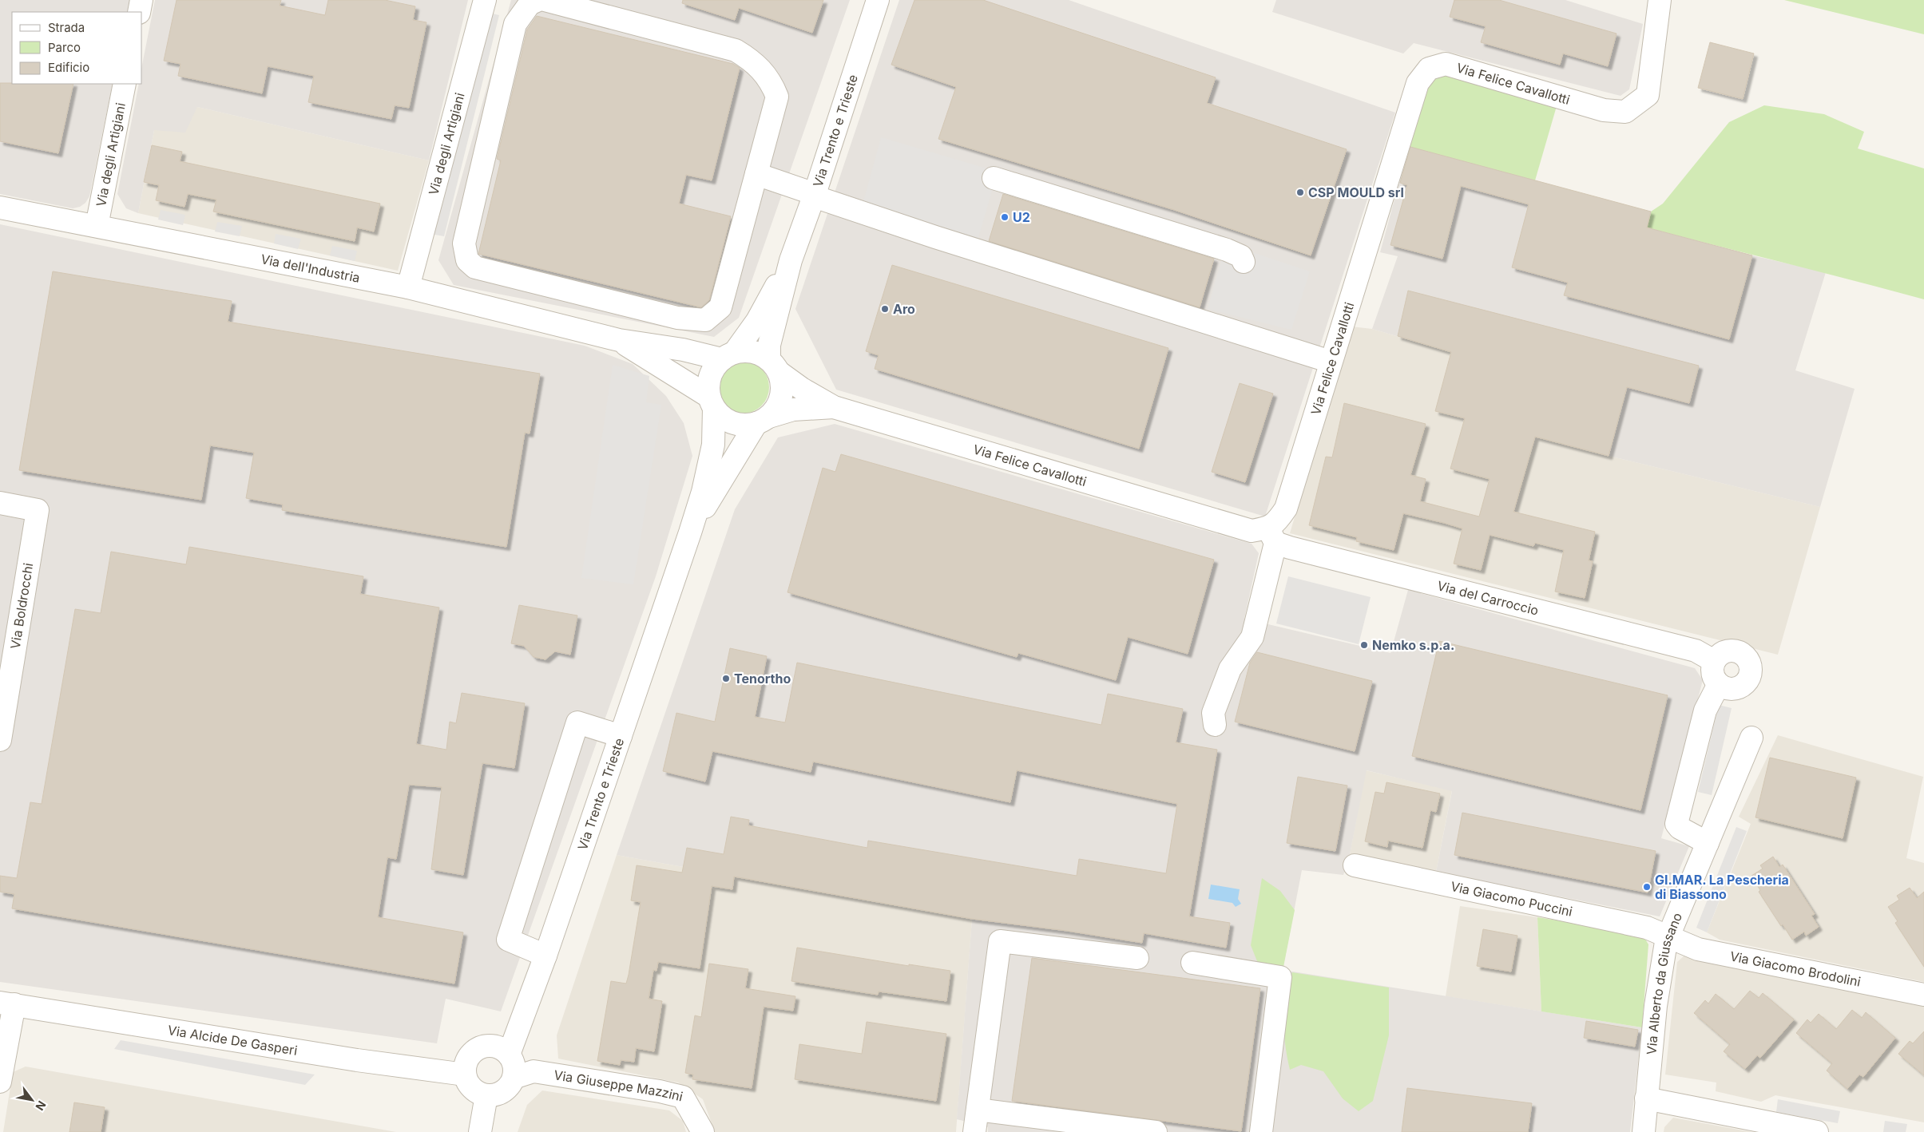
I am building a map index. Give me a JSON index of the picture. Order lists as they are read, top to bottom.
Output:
{
  "streets": {
    "street": [
      "Via Felice Cavallotti",
      "Via Trento e Trieste",
      "Via degli Artigiani",
      "Via dell'Industria",
      "Via del Carroccio",
      "Via Boldrocchi",
      "Via Giacomo Puccini",
      "Via Giacomo Brodolini",
      "Via Alberto da Giussano",
      "Via Alcide De Gasperi",
      "Via Giuseppe Mazzini"
    ]
  },
  "crossings": [
    ["Via Felice Cavallotti", "Via Trento e Trieste"],
    ["Via Felice Cavallotti", "Via dell'Industria"],
    ["Via Felice Cavallotti", "Via del Carroccio"],
    ["Via Trento e Trieste", "Via dell'Industria"],
    ["Via Trento e Trieste", "Via Alcide De Gasperi"],
    ["Via Trento e Trieste", "Via Giuseppe Mazzini"],
    ["Via degli Artigiani", "Via dell'Industria"],
    ["Via Giacomo Puccini", "Via Giacomo Brodolini"],
    ["Via Giacomo Puccini", "Via Alberto da Giussano"],
    ["Via Giacomo Brodolini", "Via Alberto da Giussano"],
    ["Via Alcide De Gasperi", "Via Giuseppe Mazzini"]
  ],
  "places": [
    "CSP MOULD srl",
    "U2",
    "Aro",
    "Nemko s.p.a.",
    "Tenortho",
    "GI.MAR. La Pescheria di Biassono"
  ],
  "legend": ["Strada", "Parco", "Edificio"],
  "north": "bottom right"
}
